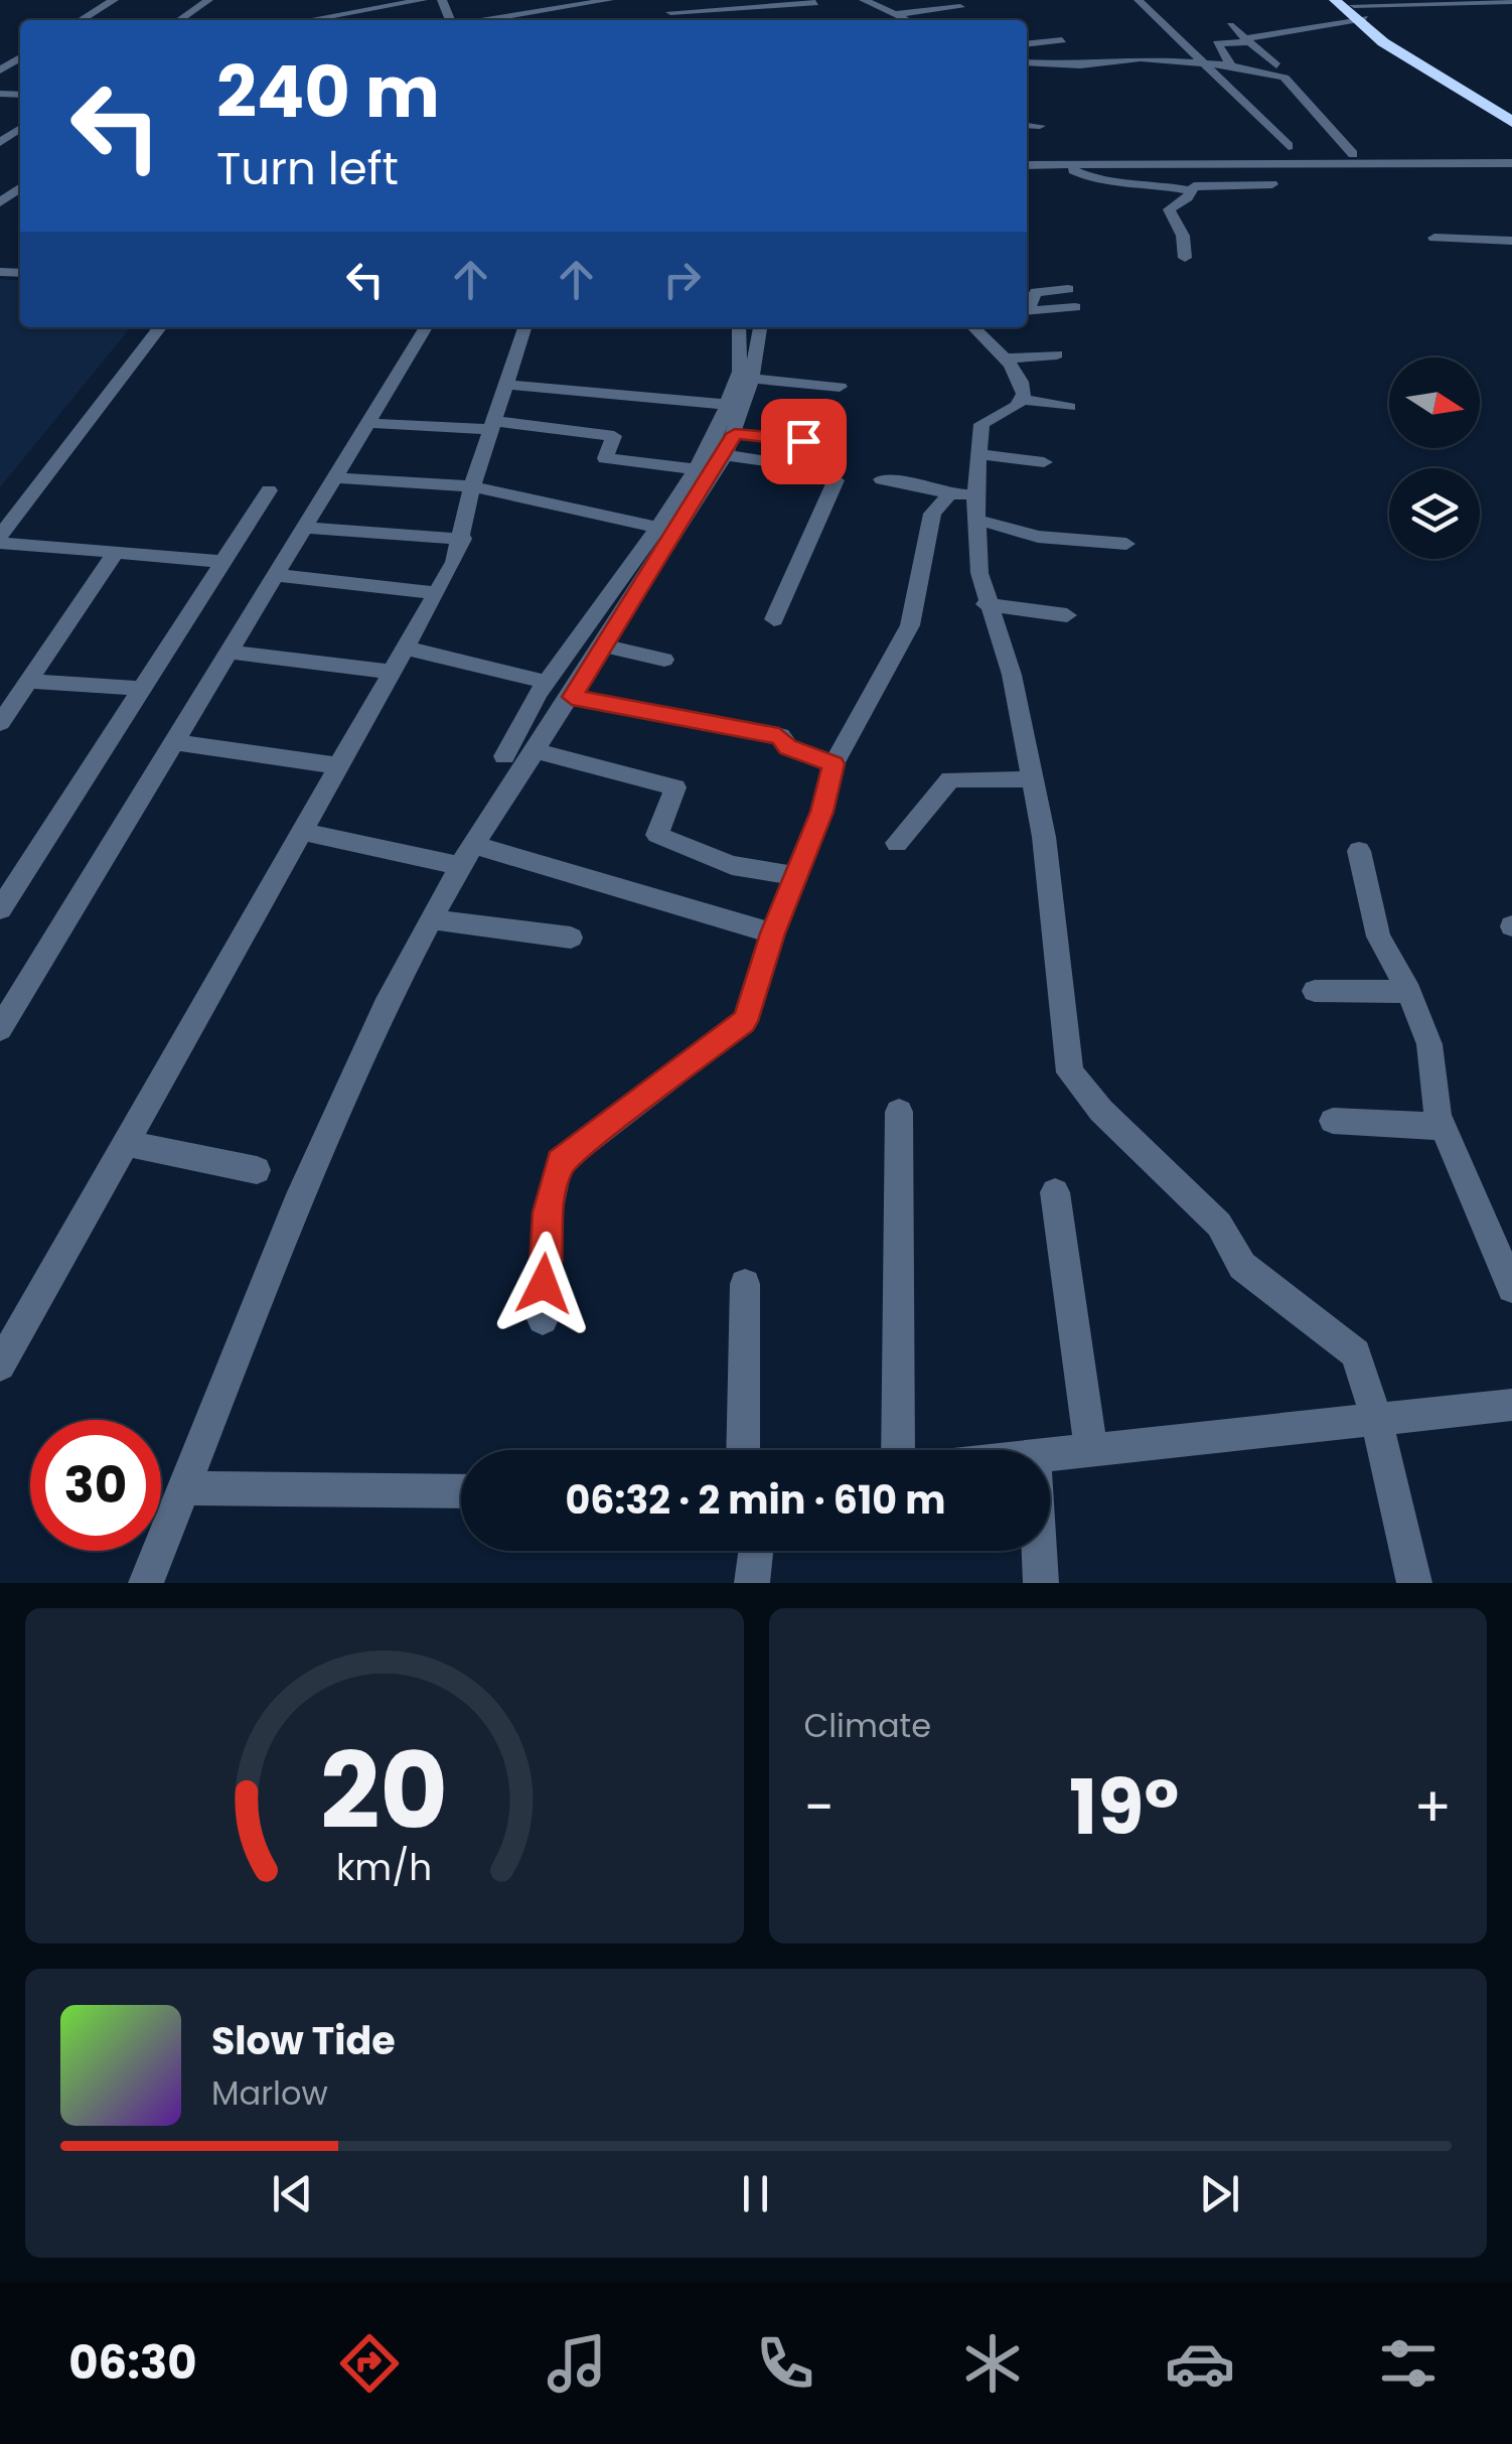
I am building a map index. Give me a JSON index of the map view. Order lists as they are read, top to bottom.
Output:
{
  "north": "right",
  "page": {
    "turn": ["240 m", "Turn left"],
    "limit": "30",
    "trip": "06:32 · 2 min · 610 m",
    "tile": "Climate",
    "heat": ["−", "19°", "+"],
    "song": ["Slow Tide", "Marlow"],
    "tabs": "06:30",
    "gauge": ["20", "km/h"]
  }
}
